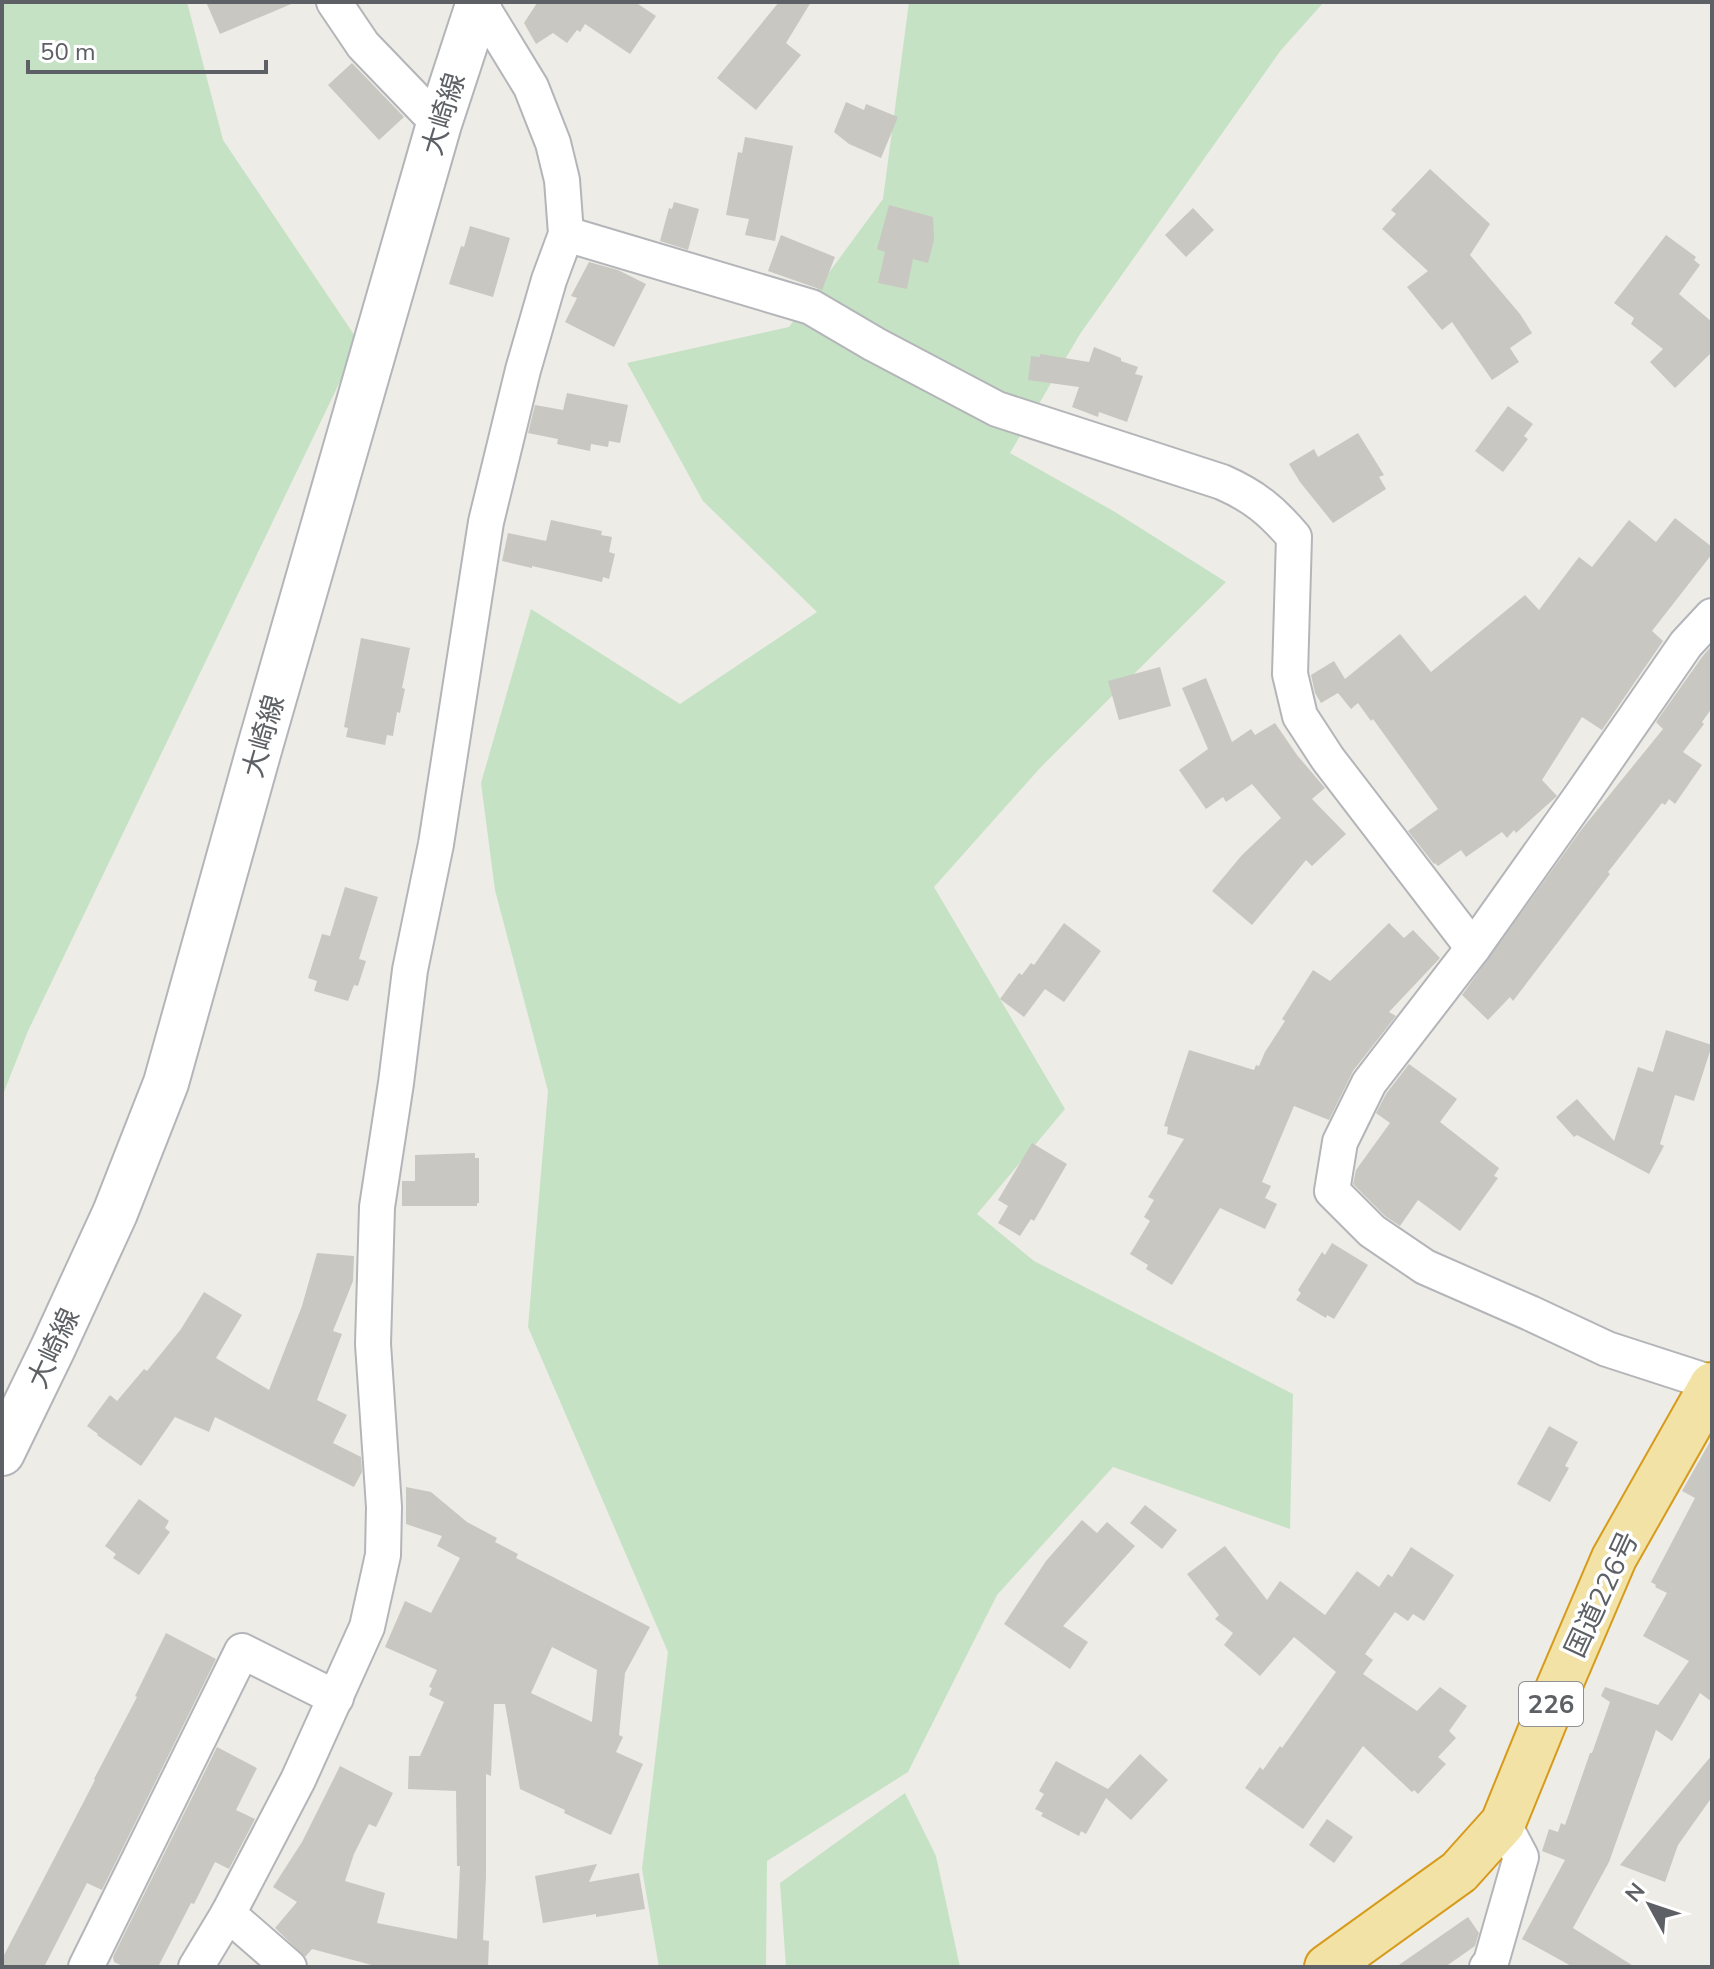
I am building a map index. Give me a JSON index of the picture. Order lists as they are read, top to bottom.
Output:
{
  "streets": {
    "highway": ["国道226号", "226"],
    "street": ["大崎線"]
  },
  "scale_bar": "50 m",
  "north": "top left"
}
